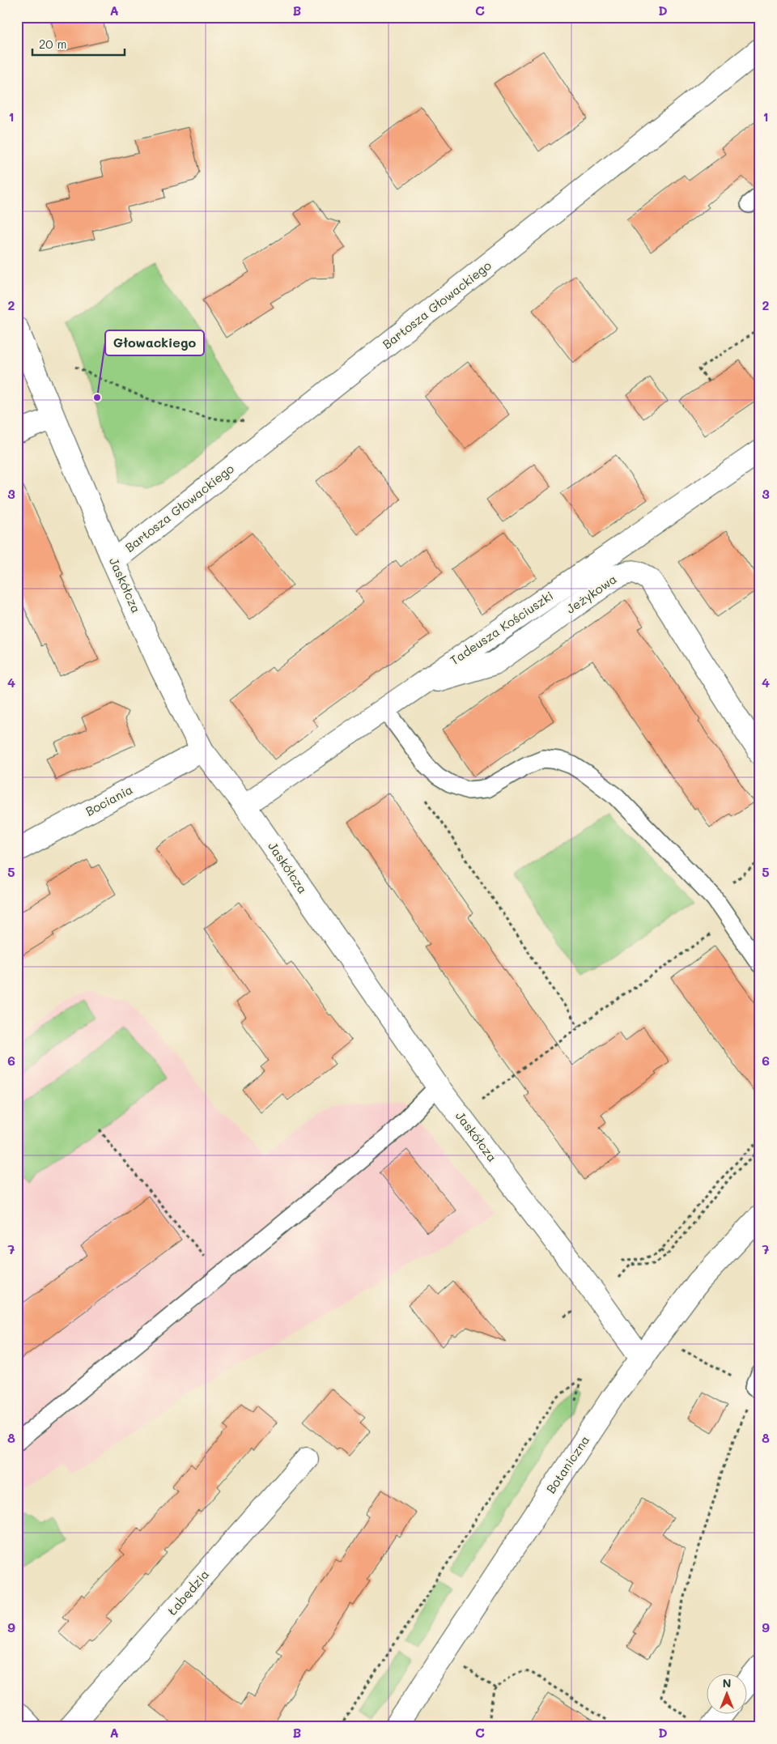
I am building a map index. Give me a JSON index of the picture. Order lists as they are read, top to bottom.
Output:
{
  "streets": {
    "street": [
      "Bartosza Głowackiego",
      "Jaskółcza",
      "Jeżykowa",
      "Tadeusza Kościuszki",
      "Bociania",
      "Botaniczna",
      "Łabędzia"
    ]
  },
  "crossings": [
    ["Bartosza Głowackiego", "Jaskółcza"],
    ["Jaskółcza", "Tadeusza Kościuszki"],
    ["Jaskółcza", "Bociania"],
    ["Jaskółcza", "Botaniczna"],
    ["Jeżykowa", "Tadeusza Kościuszki"]
  ],
  "places": ["Głowackiego"],
  "scale_bar": "20 m",
  "north": "top",
  "grid": {
    "columns": [
      "A",
      "B",
      "C",
      "D"
    ],
    "rows": [
      "1",
      "2",
      "3",
      "4",
      "5",
      "6",
      "7",
      "8",
      "9"
    ]
  }
}
